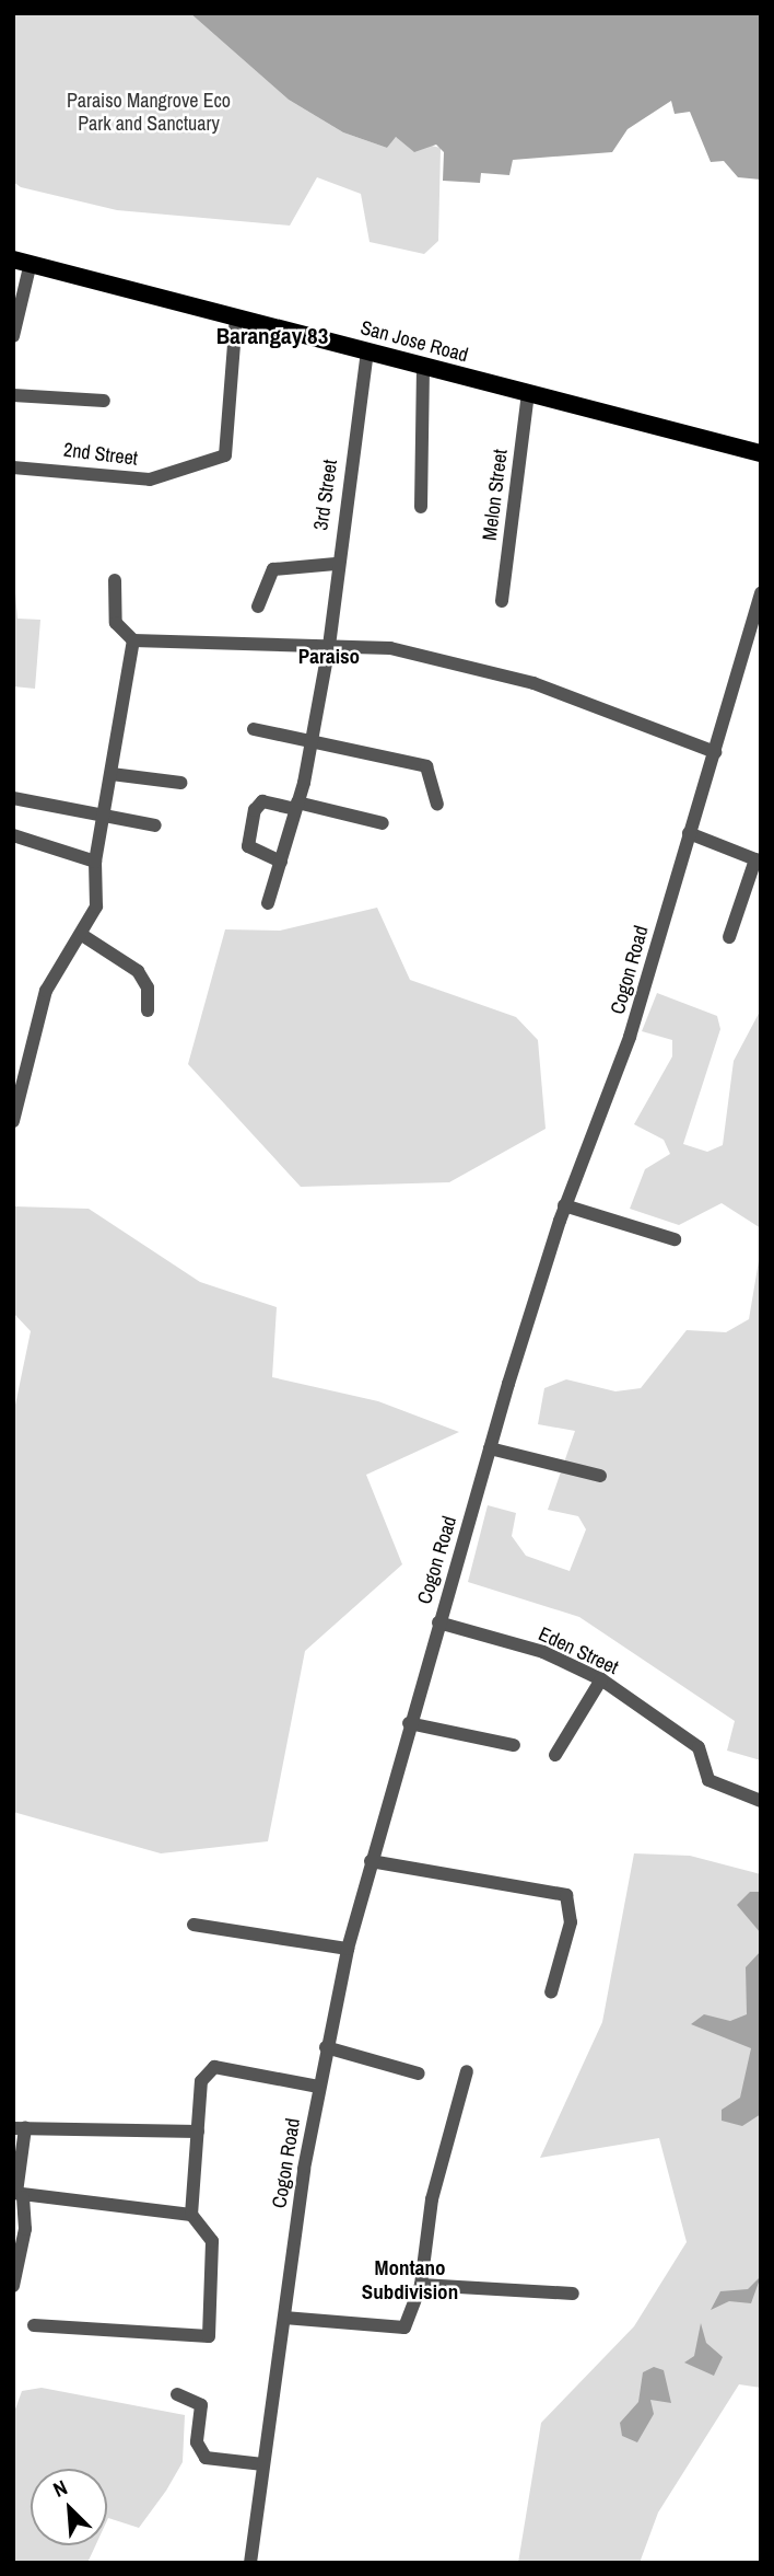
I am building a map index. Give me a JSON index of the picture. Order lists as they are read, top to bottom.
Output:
{
  "streets": {
    "main road": ["San Jose Road"],
    "street": [
      "2nd Street",
      "3rd Street",
      "Melon Street",
      "Cogon Road",
      "Eden Street"
    ]
  },
  "crossings": [
    ["San Jose Road", "2nd Street"],
    ["San Jose Road", "3rd Street"],
    ["San Jose Road", "Melon Street"],
    ["Cogon Road", "Eden Street"]
  ],
  "districts": ["Barangay 83", "Paraiso", "Montano Subdivision"],
  "parks": ["Paraiso Mangrove Eco Park and Sanctuary"],
  "north": "top left"
}
